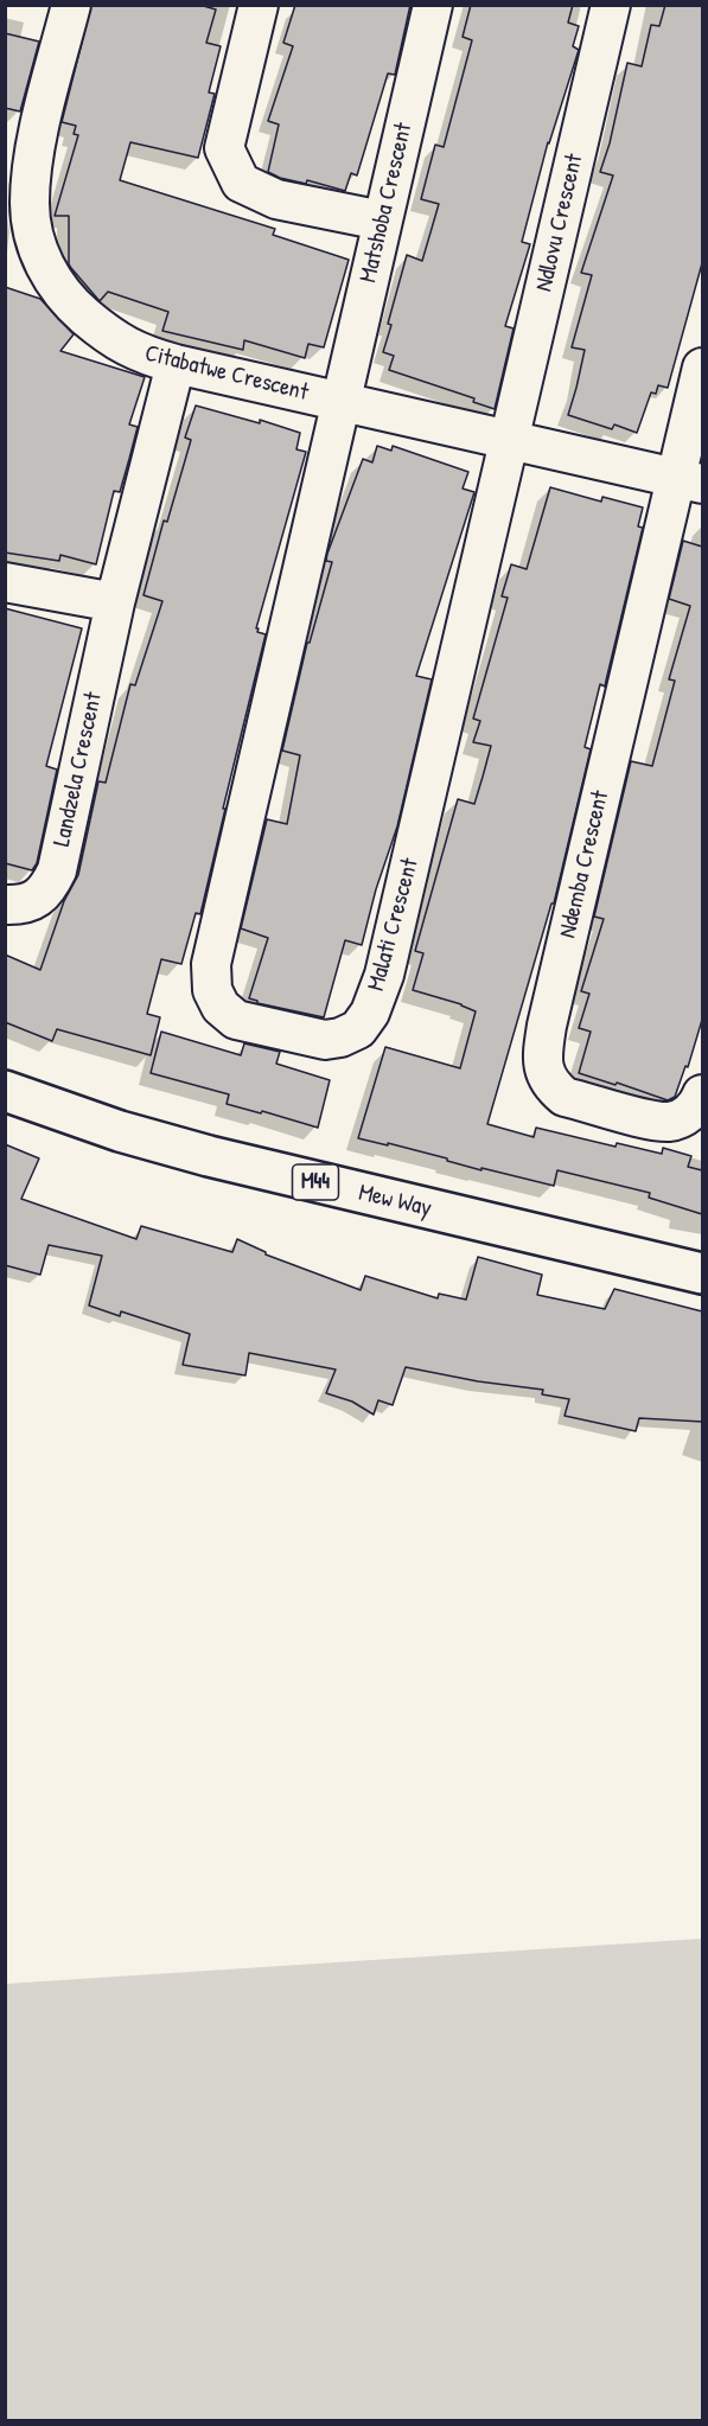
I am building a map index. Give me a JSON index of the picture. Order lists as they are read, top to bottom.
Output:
{
  "streets": {
    "main road": ["M44", "Mew Way"],
    "street": [
      "Matshoba Crescent",
      "Ndlovu Crescent",
      "Citabatwe Crescent",
      "Landzela Crescent",
      "Ndemba Crescent",
      "Malati Crescent"
    ]
  },
  "crossings": [
    ["Matshoba Crescent", "Citabatwe Crescent"],
    ["Matshoba Crescent", "Malati Crescent"],
    ["Ndlovu Crescent", "Citabatwe Crescent"],
    ["Ndlovu Crescent", "Malati Crescent"],
    ["Citabatwe Crescent", "Landzela Crescent"],
    ["Citabatwe Crescent", "Ndemba Crescent"],
    ["Citabatwe Crescent", "Malati Crescent"]
  ]
}
